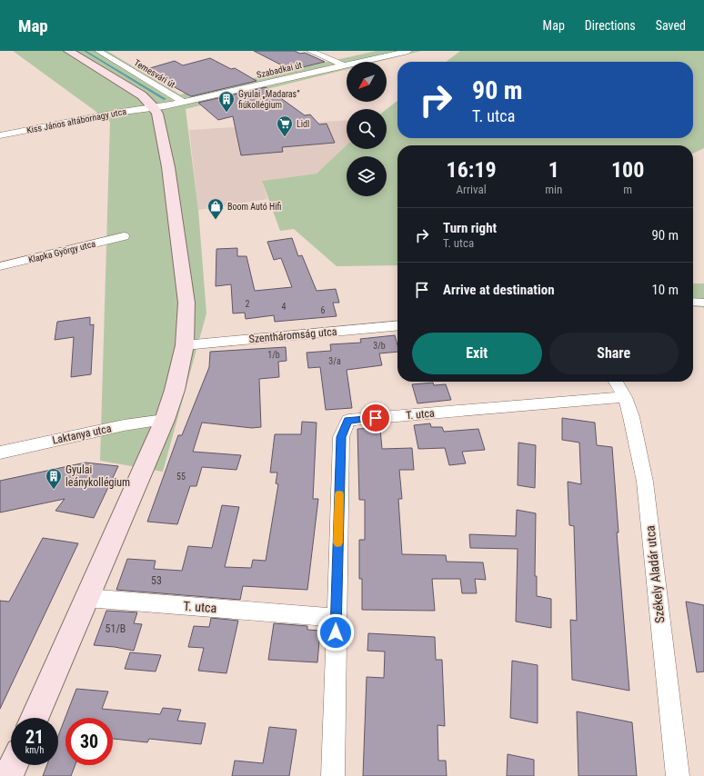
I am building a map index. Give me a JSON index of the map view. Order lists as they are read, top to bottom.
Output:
{
  "streets": {
    "street": [
      "Szabadkai út",
      "Temesvári út",
      "Kiss János altábornagy utca",
      "Klapka György utca",
      "Szentháromság utca",
      "T. utca",
      "Laktanya utca",
      "Székely Aladár utca"
    ]
  },
  "crossings": [
    ["Szabadkai út", "Temesvári út"],
    ["Szabadkai út", "Kiss János altábornagy utca"],
    ["T. utca", "Székely Aladár utca"]
  ],
  "places": {
    "building": ["Gyulai „Madaras” fiúkollégium", "Gyulai leánykollégium"],
    "supermarket": ["Lidl"],
    "shop": ["Boom Autó Hifi"]
  },
  "house_numbers": [
    "2",
    "4",
    "6",
    "3/b",
    "1/b",
    "3/a",
    "55",
    "53",
    "51/B"
  ],
  "north": "bottom left",
  "page": {
    "header": "Map",
    "nav": ["Map", "Directions", "Saved"],
    "turn": ["90 m", "T. utca"],
    "eta": [
      "16:19",
      "Arrival",
      "1",
      "min",
      "100",
      "m"
    ],
    "list": [
      {
        "name": "Turn right",
        "note": "T. utca",
        "value": "90 m"
      },
      {
        "name": "Arrive at destination",
        "value": "10 m"
      }
    ],
    "buttons": ["Exit", "Share"],
    "speed": "21 km/h",
    "limit": "30"
  }
}
